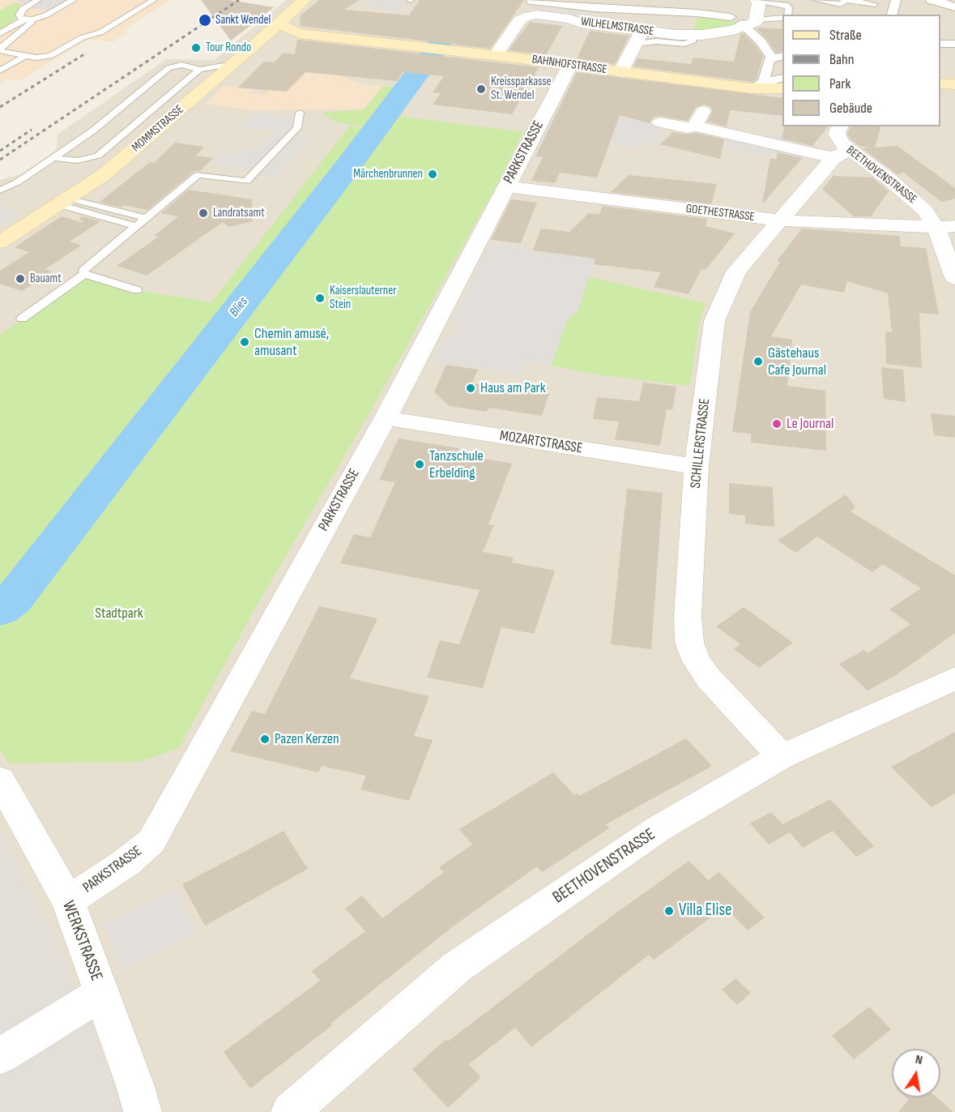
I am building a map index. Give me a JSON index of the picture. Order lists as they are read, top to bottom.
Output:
{
  "streets": {
    "main road": ["BAHNHOFSTRASSE", "MOMMSTRASSE"],
    "street": [
      "WILHELMSTRASSE",
      "PARKSTRASSE",
      "BEETHOVENSTRASSE",
      "GOETHESTRASSE",
      "MOZARTSTRASSE",
      "SCHILLERSTRASSE",
      "WERKSTRASSE"
    ]
  },
  "crossings": [
    ["BAHNHOFSTRASSE", "MOMMSTRASSE"],
    ["BAHNHOFSTRASSE", "PARKSTRASSE"],
    ["PARKSTRASSE", "GOETHESTRASSE"],
    ["PARKSTRASSE", "MOZARTSTRASSE"],
    ["PARKSTRASSE", "WERKSTRASSE"],
    ["BEETHOVENSTRASSE", "GOETHESTRASSE"],
    ["BEETHOVENSTRASSE", "SCHILLERSTRASSE"],
    ["GOETHESTRASSE", "SCHILLERSTRASSE"],
    ["MOZARTSTRASSE", "SCHILLERSTRASSE"]
  ],
  "water": ["Blies"],
  "parks": ["Stadtpark"],
  "places": [
    "Sankt Wendel",
    "Tour Rondo",
    "Kreissparkasse St. Wendel",
    "Märchenbrunnen",
    "Landratsamt",
    "Bauamt",
    "Kaiserslauterner Stein",
    "Chemin amusé, amusant",
    "Gästehaus Cafe Journal",
    "Haus am Park",
    "Le Journal",
    "Tanzschule Erbelding",
    "Pazen Kerzen",
    "Villa Elise"
  ],
  "legend": [
    "Straße",
    "Bahn",
    "Park",
    "Gebäude"
  ],
  "north": "top"
}
